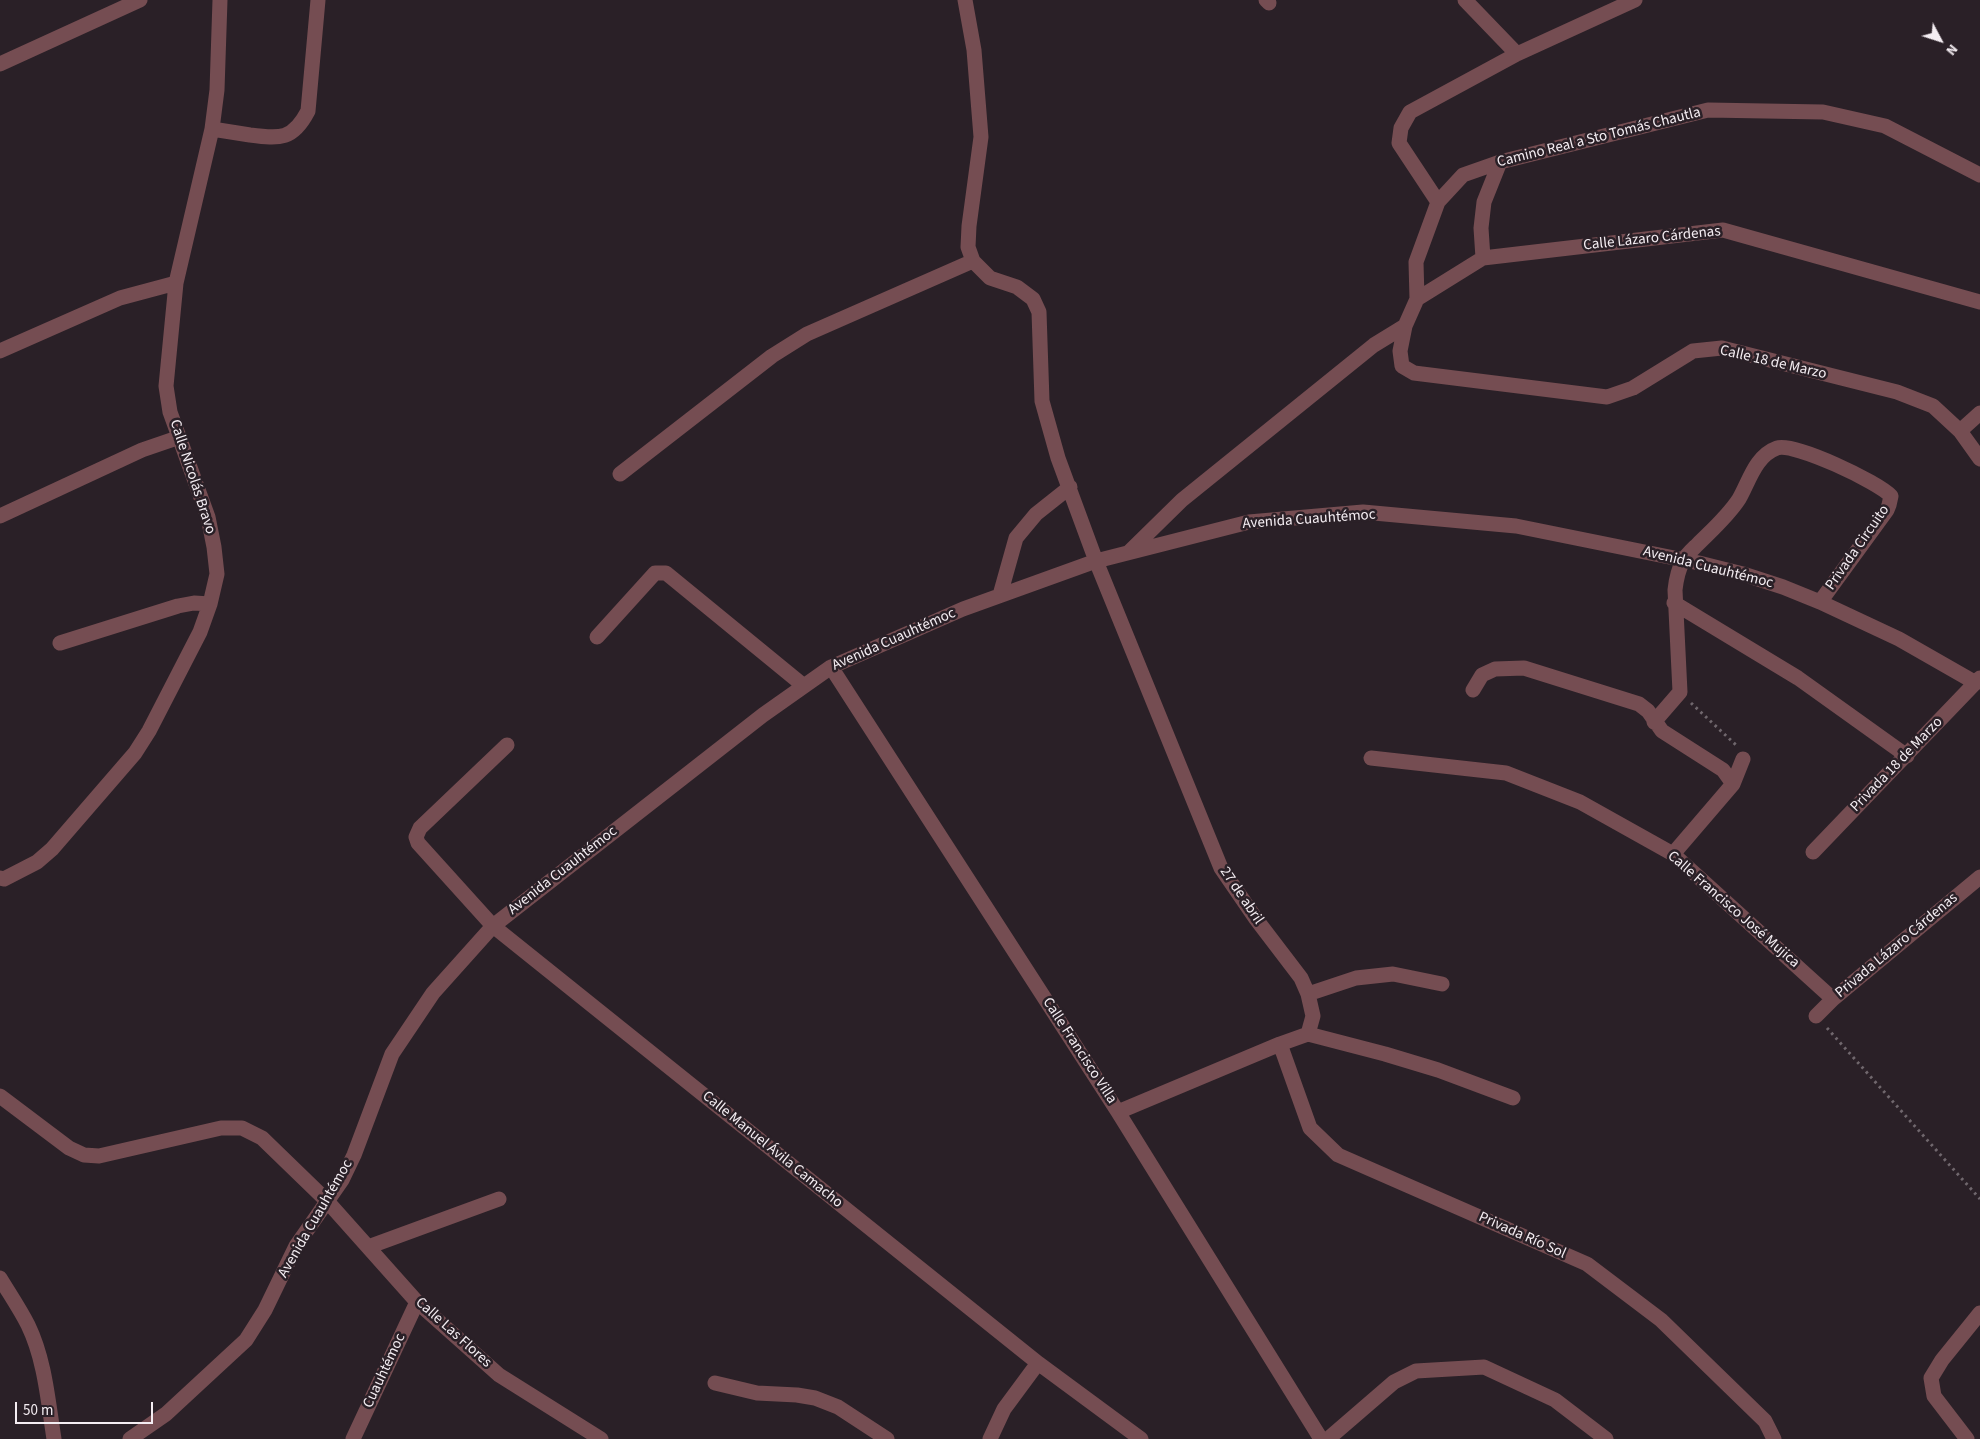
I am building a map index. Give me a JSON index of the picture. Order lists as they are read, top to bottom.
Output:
{
  "streets": {
    "street": [
      "Camino Real a Sto Tomás Chautla",
      "Calle Lázaro Cárdenas",
      "Calle 18 de Marzo",
      "Calle Nicolás Bravo",
      "Avenida Cuauhtémoc",
      "Privada Circuito",
      "Privada 18 de Marzo",
      "27 de abril",
      "Calle Francisco José Mujica",
      "Privada Lázaro Cárdenas",
      "Calle Francisco Villa",
      "Calle Manuel Ávila Camacho",
      "Privada Río Sol",
      "Calle Las Flores",
      "Cuauhtémoc"
    ]
  },
  "crossings": [
    ["Camino Real a Sto Tomás Chautla", "Calle Lázaro Cárdenas"],
    ["Avenida Cuauhtémoc", "Privada Circuito"],
    ["Avenida Cuauhtémoc", "Privada 18 de Marzo"],
    ["Avenida Cuauhtémoc", "27 de abril"],
    ["Avenida Cuauhtémoc", "Calle Francisco Villa"],
    ["Avenida Cuauhtémoc", "Calle Manuel Ávila Camacho"],
    ["Avenida Cuauhtémoc", "Calle Las Flores"],
    ["Calle Francisco José Mujica", "Privada Lázaro Cárdenas"],
    ["Calle Las Flores", "Cuauhtémoc"]
  ],
  "scale_bar": "50 m",
  "north": "bottom right"
}
